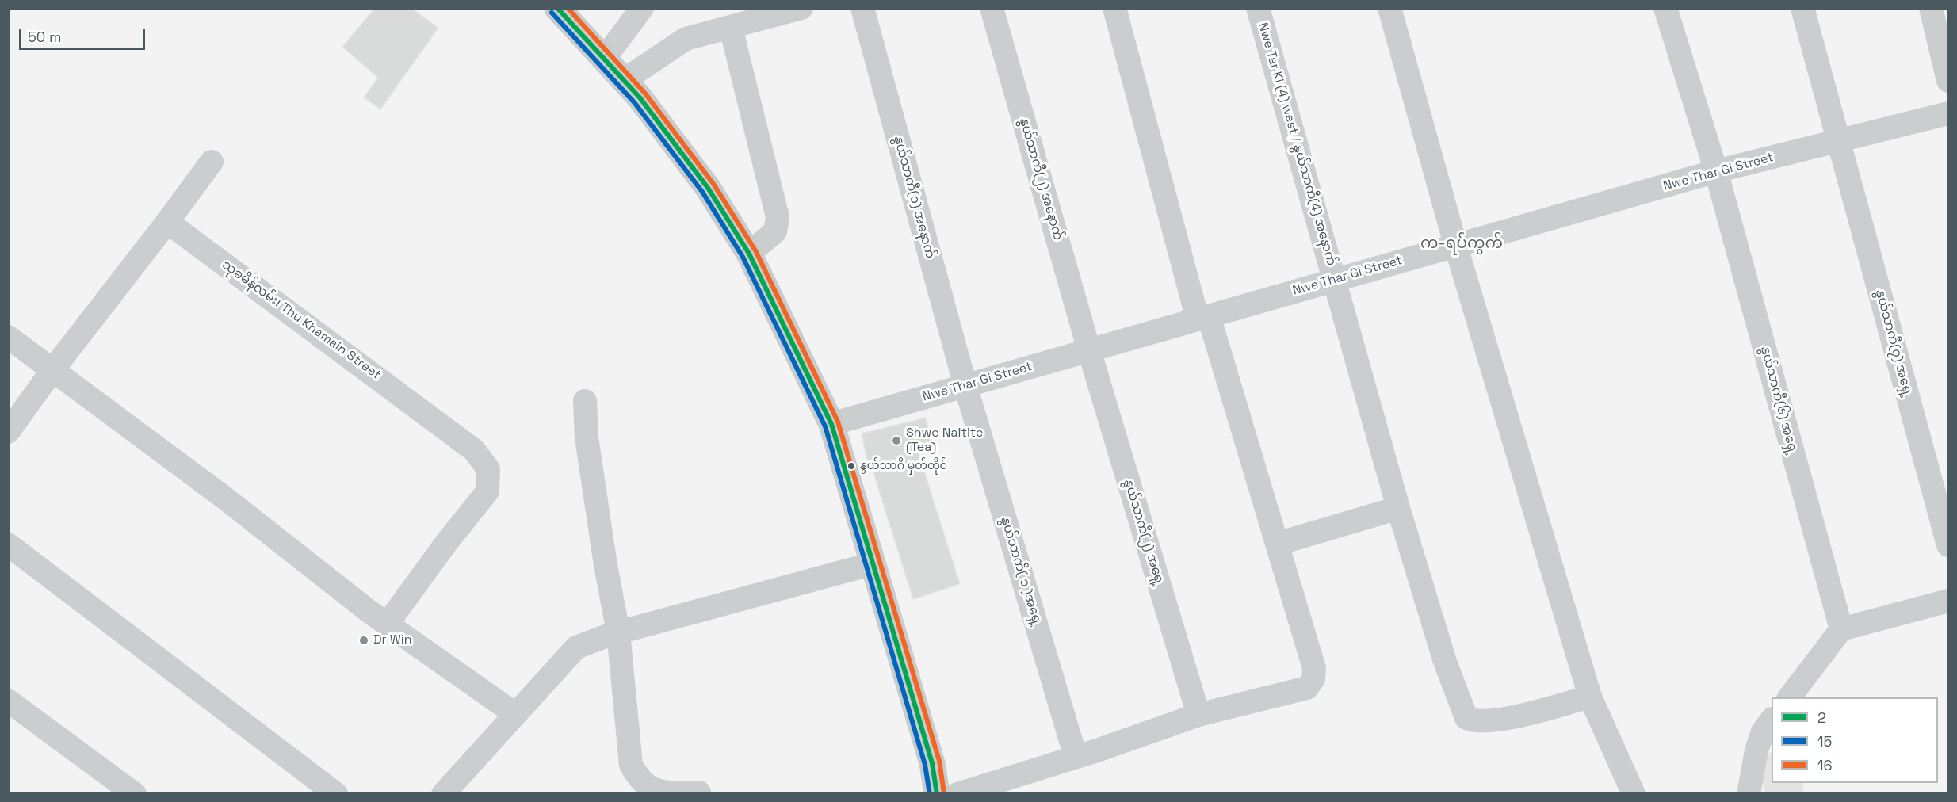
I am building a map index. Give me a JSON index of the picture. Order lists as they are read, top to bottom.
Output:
{
  "streets": {
    "street": [
      "Nwe Tar Ki (4) west / နွယ်သာကီ(4) အနောက်",
      "Nwe Thar Gi Street",
      "နွယ်သာကီ(၂) အနောက်",
      "နွယ်သာကီ(၁) အနောက်",
      "သုခမိန်လမ်း၊ Thu Khamain Street",
      "နွယ်သာကီ(၇) အရှေ့",
      "နွယ်သာကီ(၆) အရှေ့",
      "နွယ်သာကီ(၂) အရှေ့",
      "နွယ်သာကီ( ၁ )အရှေ့"
    ]
  },
  "crossings": [
    ["Nwe Tar Ki (4) west / နွယ်သာကီ(4) အနောက်", "Nwe Thar Gi Street"],
    ["Nwe Thar Gi Street", "နွယ်သာကီ(၂) အနောက်"],
    ["Nwe Thar Gi Street", "နွယ်သာကီ(၁) အနောက်"],
    ["Nwe Thar Gi Street", "နွယ်သာကီ(၇) အရှေ့"],
    ["Nwe Thar Gi Street", "နွယ်သာကီ(၆) အရှေ့"],
    ["Nwe Thar Gi Street", "နွယ်သာကီ(၂) အရှေ့"],
    ["Nwe Thar Gi Street", "နွယ်သာကီ( ၁ )အရှေ့"],
    ["နွယ်သာကီ(၂) အနောက်", "နွယ်သာကီ(၂) အရှေ့"],
    ["နွယ်သာကီ(၁) အနောက်", "နွယ်သာကီ( ၁ )အရှေ့"]
  ],
  "districts": ["က-ရပ်ကွက်"],
  "places": ["Shwe Naitite (Tea)", "နွယ်သာဂီ မှတ်တိုင်", "Dr Win"],
  "lines": ["transit line 2", "transit line 16", "transit line 15"],
  "legend": ["2", "15", "16"],
  "scale_bar": "50 m"
}
